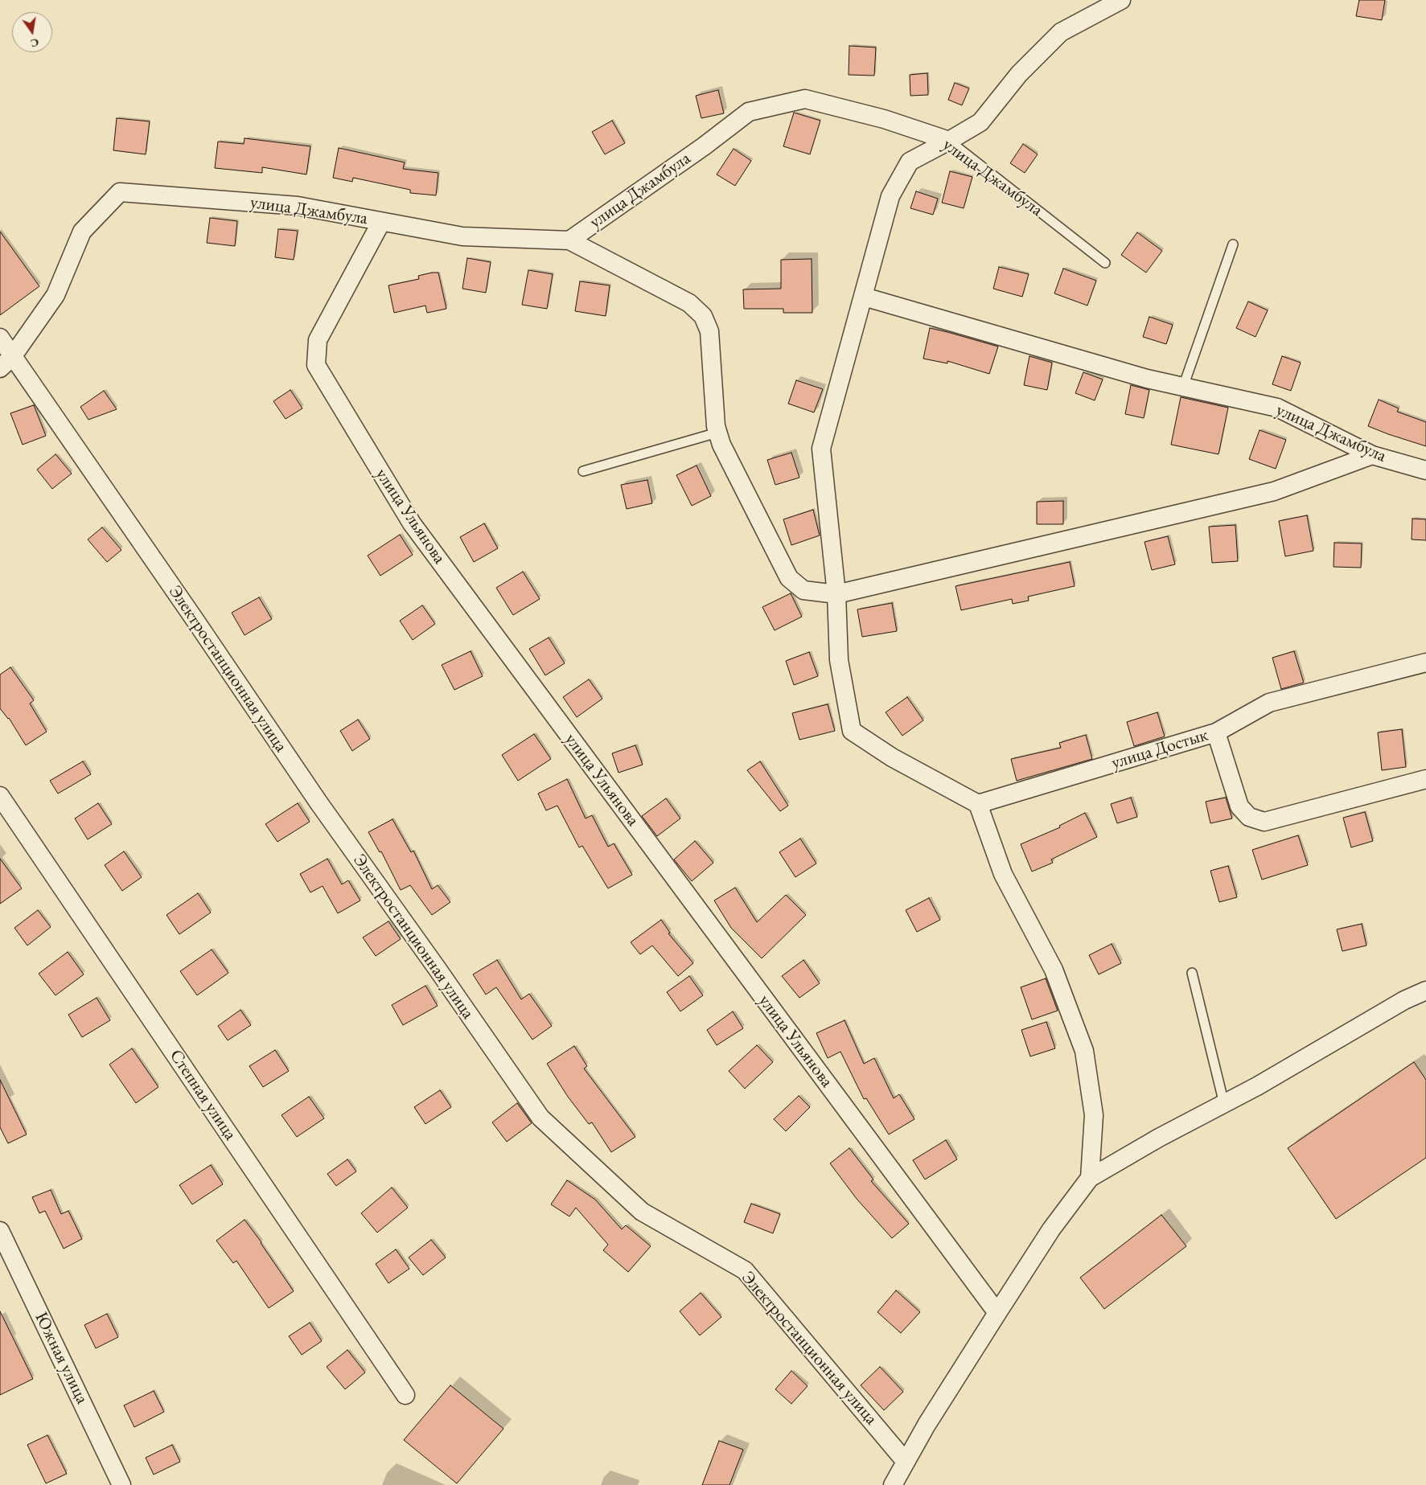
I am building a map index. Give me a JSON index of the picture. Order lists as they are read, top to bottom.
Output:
{
  "streets": {
    "street": [
      "улица Джамбула",
      "улица Ульянова",
      "Электростанционная улица",
      "улица Достык",
      "Степная улица",
      "Южная улица"
    ]
  },
  "crossings": [
    ["улица Джамбула", "улица Ульянова"],
    ["улица Джамбула", "Электростанционная улица"]
  ],
  "north": "bottom"
}
